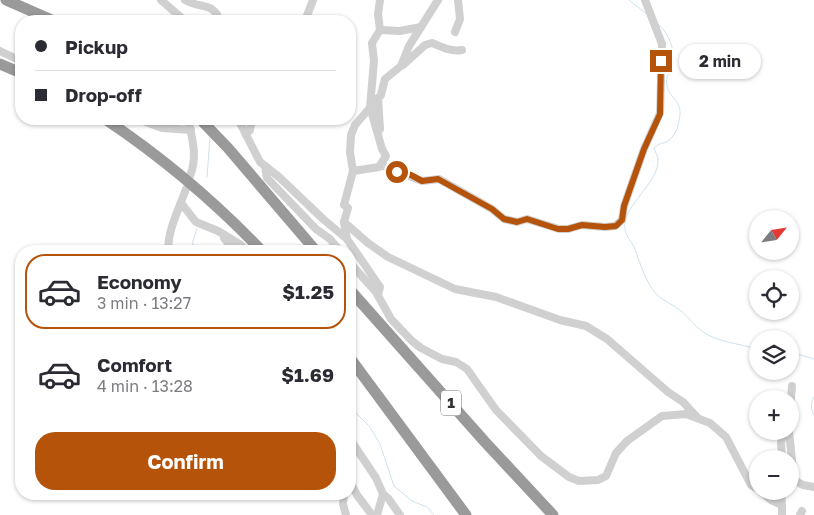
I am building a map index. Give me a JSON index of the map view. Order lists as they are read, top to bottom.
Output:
{
  "streets": {
    "highway": ["1"]
  },
  "north": "top right",
  "page": {
    "banner": ["Pickup", "Drop-off"],
    "bubble": "2 min",
    "map_buttons": ["+", "−"],
    "list": [
      {
        "name": "Economy",
        "note": "3 min · 13:27",
        "value": "$1.25"
      },
      {
        "name": "Comfort",
        "note": "4 min · 13:28",
        "value": "$1.69"
      }
    ],
    "buttons": "Confirm"
  }
}
